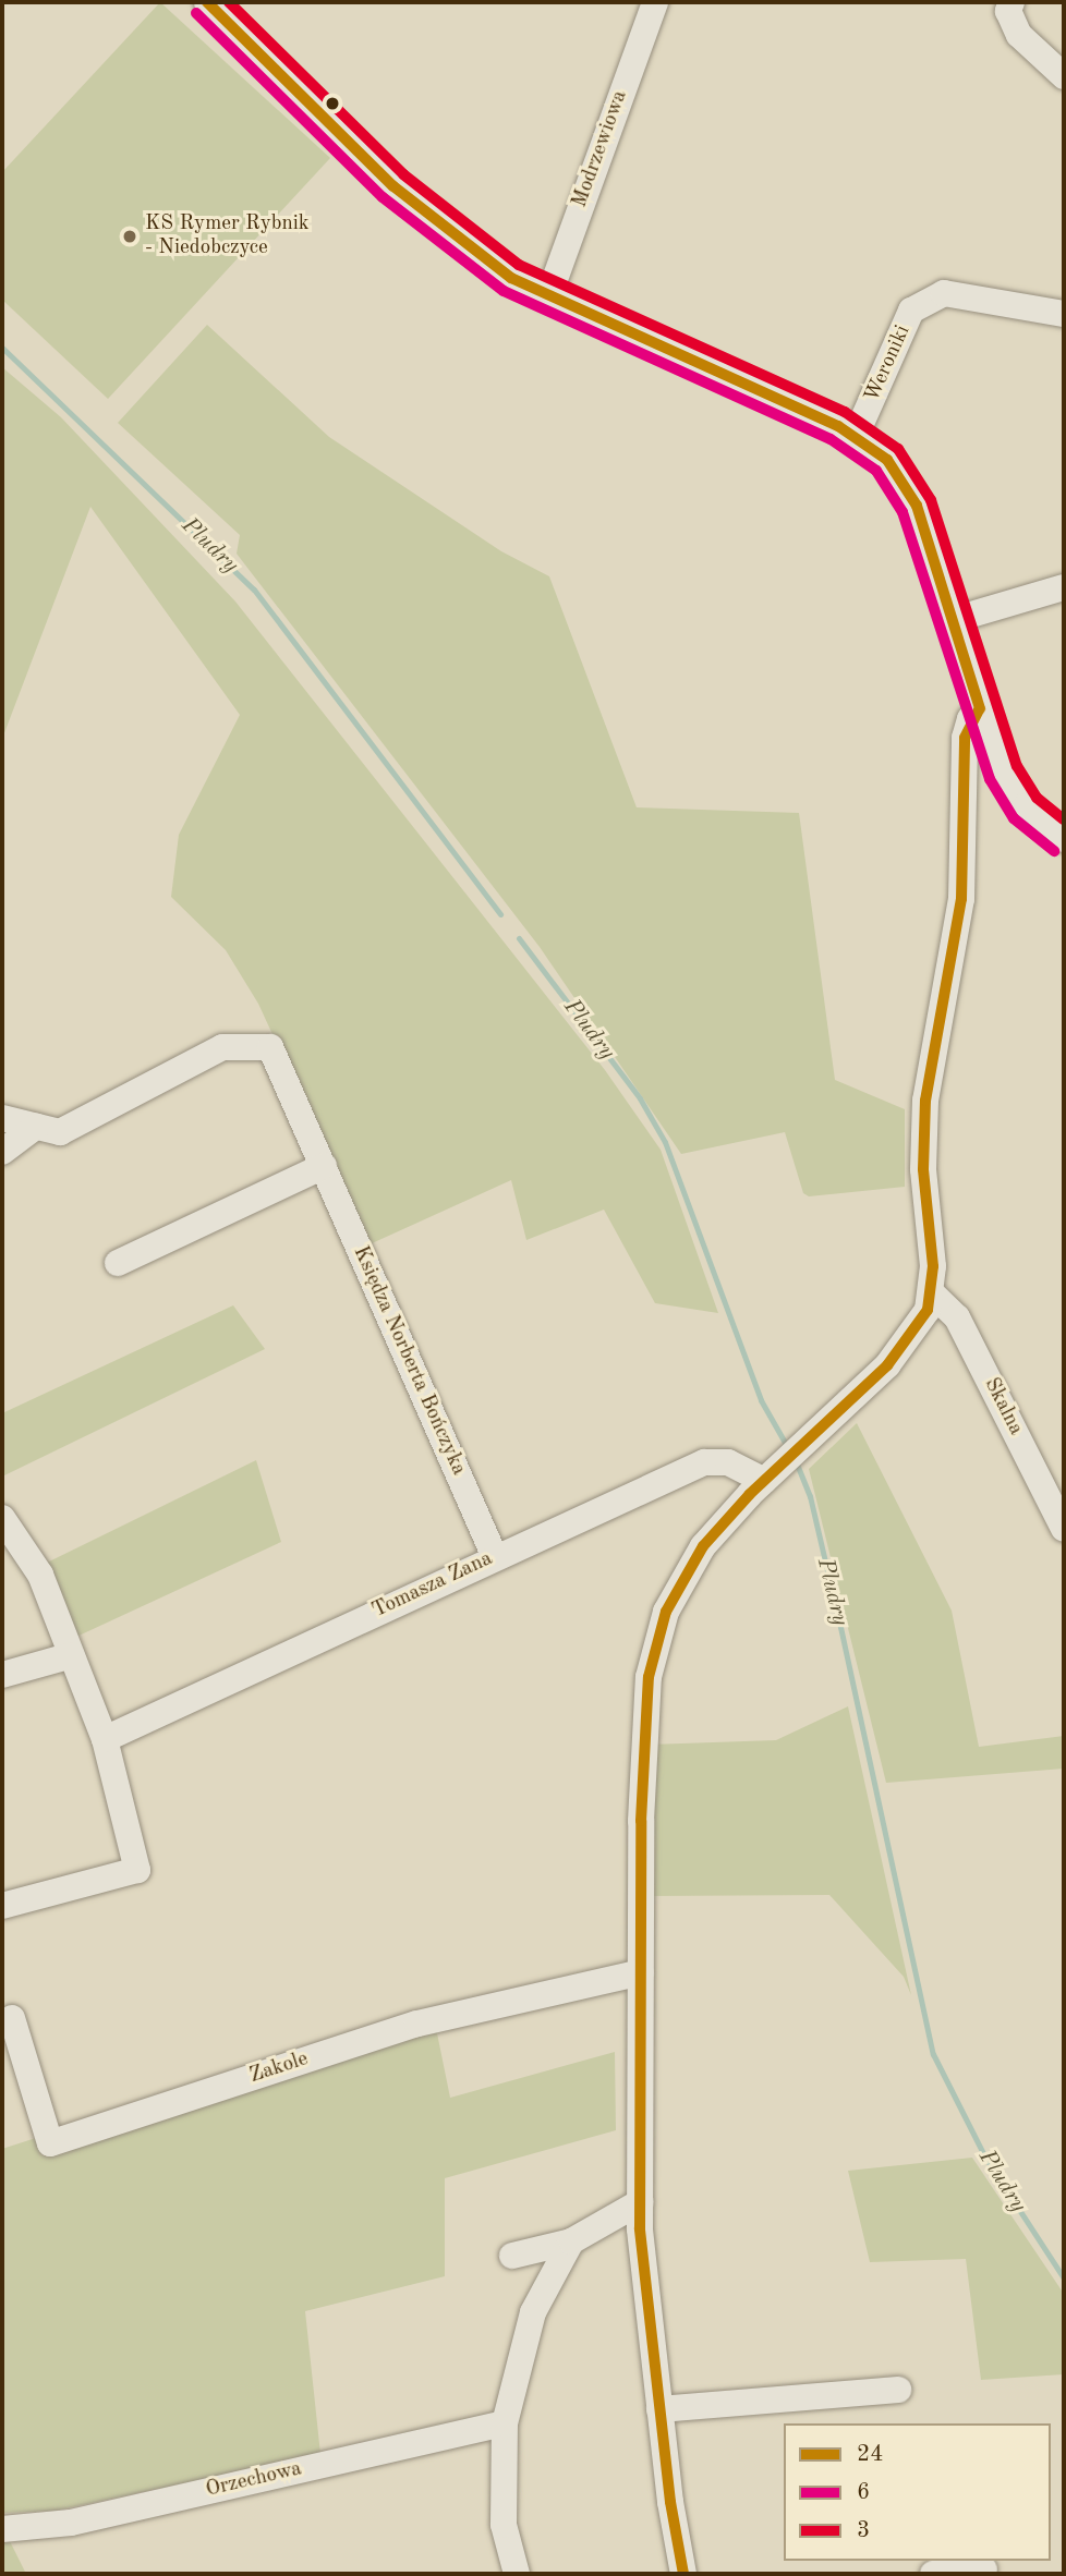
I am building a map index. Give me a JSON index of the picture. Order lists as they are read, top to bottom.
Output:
{
  "streets": {
    "street": [
      "Modrzewiowa",
      "Weroniki",
      "Księdza Norberta Bończyka",
      "Skalna",
      "Tomasza Zana",
      "Zakole",
      "Orzechowa"
    ]
  },
  "crossings": [
    ["Księdza Norberta Bończyka", "Tomasza Zana"]
  ],
  "water": ["Pludry"],
  "places": ["KS Rymer Rybnik - Niedobczyce"],
  "lines": ["transit line 24", "transit line 3", "transit line 6"],
  "legend": ["24", "6", "3"]
}
